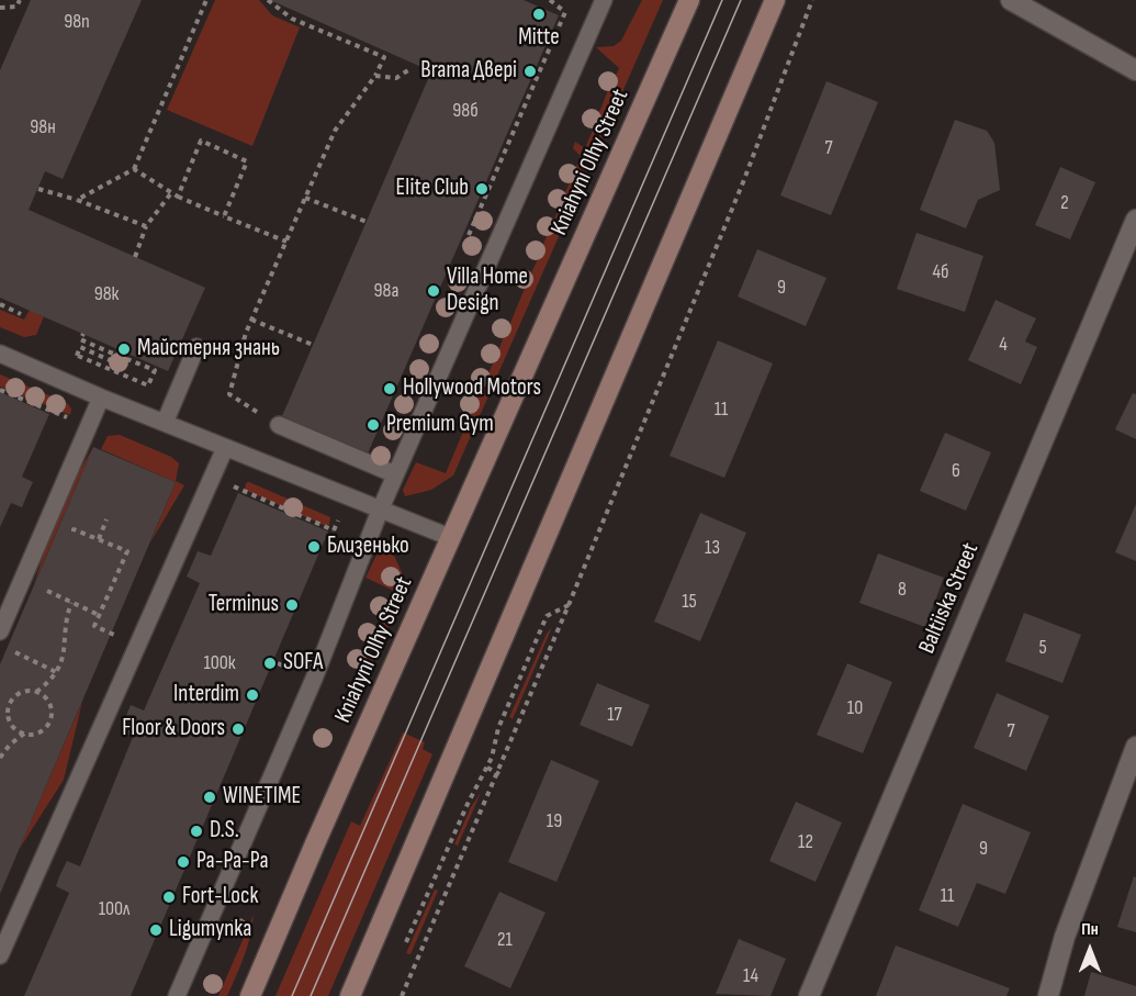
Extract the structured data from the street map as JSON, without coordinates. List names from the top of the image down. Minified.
{"streets":{"main road":["Kniahyni Olhy Street"],"street":["Baltiiska Street"]},"places":["Mitte","Brama Двері","Elite Club","Villa Home Design","Майстерня знань","Hollywood Motors","Premium Gym","Близенько","Terminus","SOFA","Interdim","Floor & Doors","WINETIME","D.S.","Pa-Pa-Pa","Fort-Lock","Ligumynka"],"house_numbers":["98п","98б","98н","7","2","4б","9","98а","98к","4","11","6","13","8","15","5","100к","10","17","7","19","12","9","11","100л","21","14"],"north":"top"}
